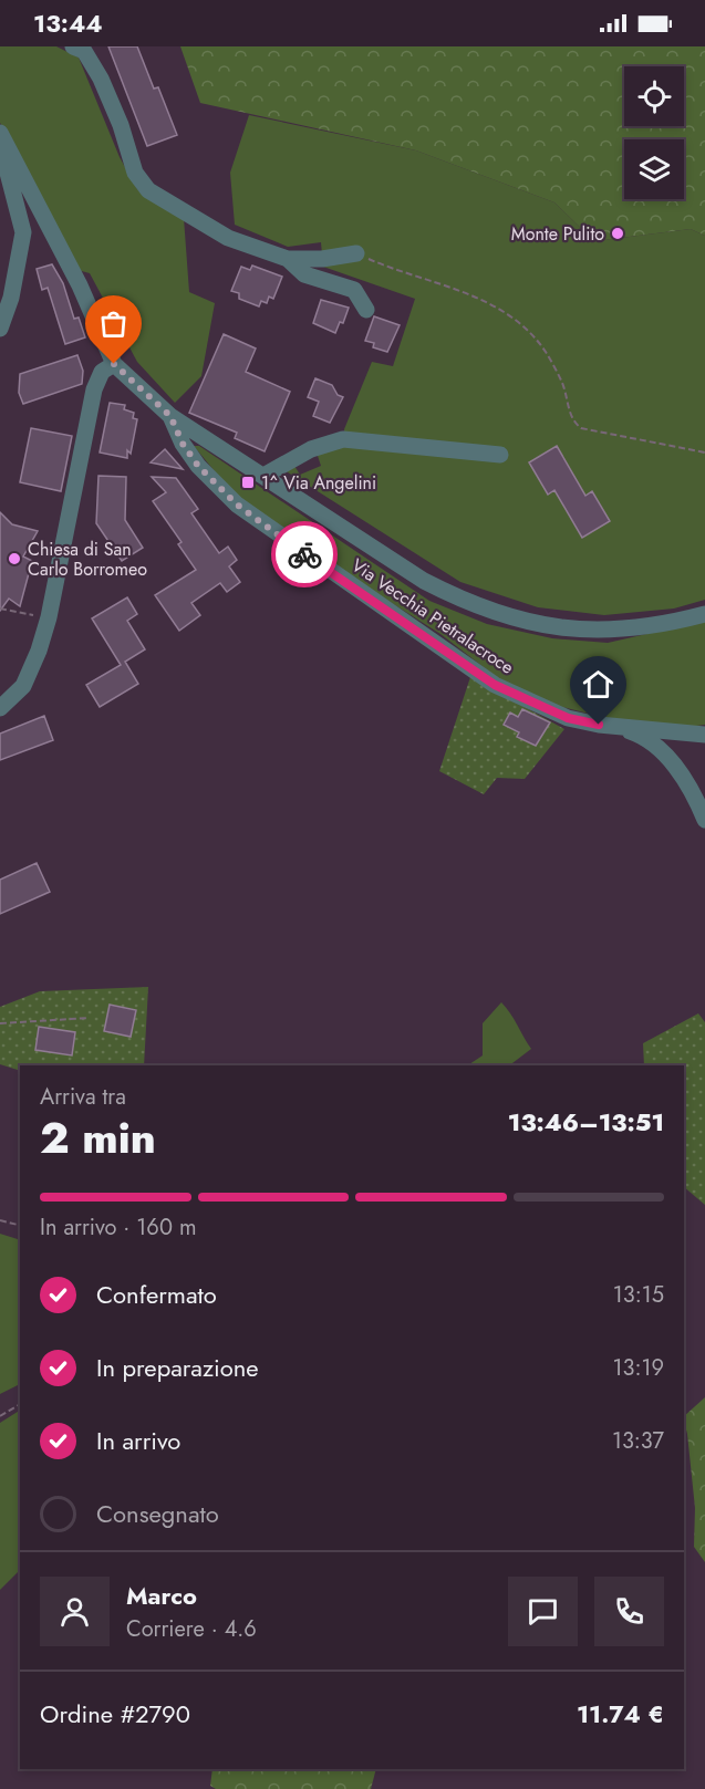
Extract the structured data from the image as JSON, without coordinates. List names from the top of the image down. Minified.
{"streets":{"street":["Via Vecchia Pietralacroce"]},"places":{"other":["Monte Pulito","Chiesa di San Carlo Borromeo"],"transit":["1^ Via Angelini"]},"page":{"status":"13:44","heading":["2 min","Arriva tra","13:46–13:51"],"panel":["Marco","Corriere · 4.6","Ordine #2790","11.74 €"],"bar":"In arrivo · 160 m","list":[["Confermato","13:15"],["In preparazione","13:19"],["In arrivo","13:37"],"Consegnato"]}}
